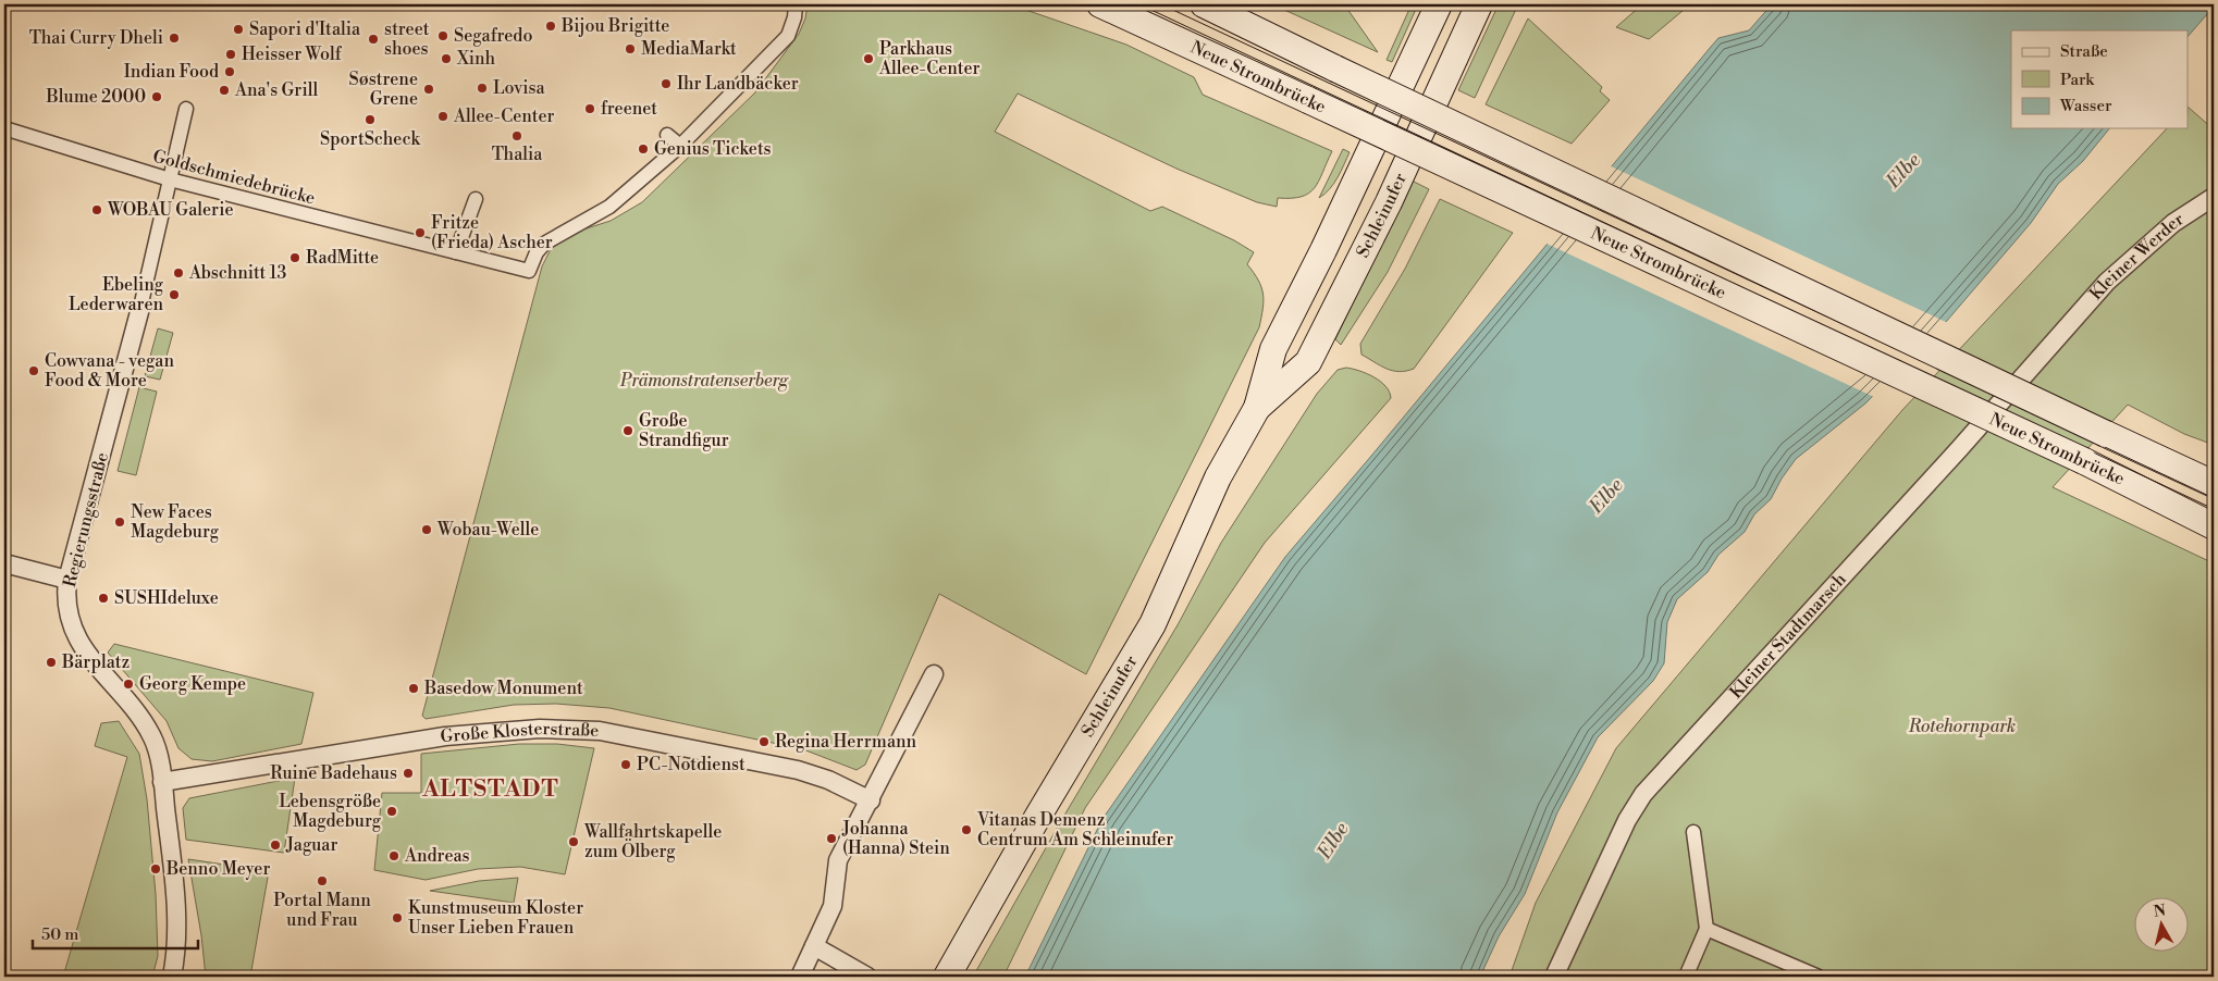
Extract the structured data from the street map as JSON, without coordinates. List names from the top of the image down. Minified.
{"streets":{"main road":["Neue Strombrücke","Schleinufer"],"street":["Goldschmiedebrücke","Kleiner Werder","Regierungsstraße","Kleiner Stadtmarsch","Große Klosterstraße"]},"crossings":[["Goldschmiedebrücke","Regierungsstraße"],["Kleiner Werder","Kleiner Stadtmarsch"],["Regierungsstraße","Große Klosterstraße"]],"districts":["ALTSTADT"],"water":["Elbe"],"parks":["Prämonstratenserberg","Rotehornpark"],"places":["Bijou Brigitte","Sapori d'Italia","Segafredo","Thai Curry Dheli","street shoes","MediaMarkt","Heisser Wolf","Xinh","Parkhaus Allee-Center","Indian Food","Ihr Landbäcker","Lovisa","Søstrene Grene","Ana's Grill","Blume 2000","freenet","Allee-Center","SportScheck","Thalia","Genius Tickets","WOBAU Galerie","Fritze (Frieda) Ascher","RadMitte","Abschnitt 13","Ebeling Lederwaren","Cowvana - vegan Food & More","Große Strandfigur","New Faces Magdeburg","Wobau-Welle","SUSHIdeluxe","Bärplatz","Georg Kempe","Basedow Monument","Regina Herrmann","PC-Notdienst","Ruine Badehaus","Lebensgröße Magdeburg","Vitanas Demenz Centrum Am Schleinufer","Johanna (Hanna) Stein","Wallfahrtskapelle zum Ölberg","Jaguar","Andreas","Benno Meyer","Portal Mann und Frau","Kunstmuseum Kloster Unser Lieben Frauen"],"legend":["Straße","Park","Wasser"],"scale_bar":"50 m","north":"top"}
